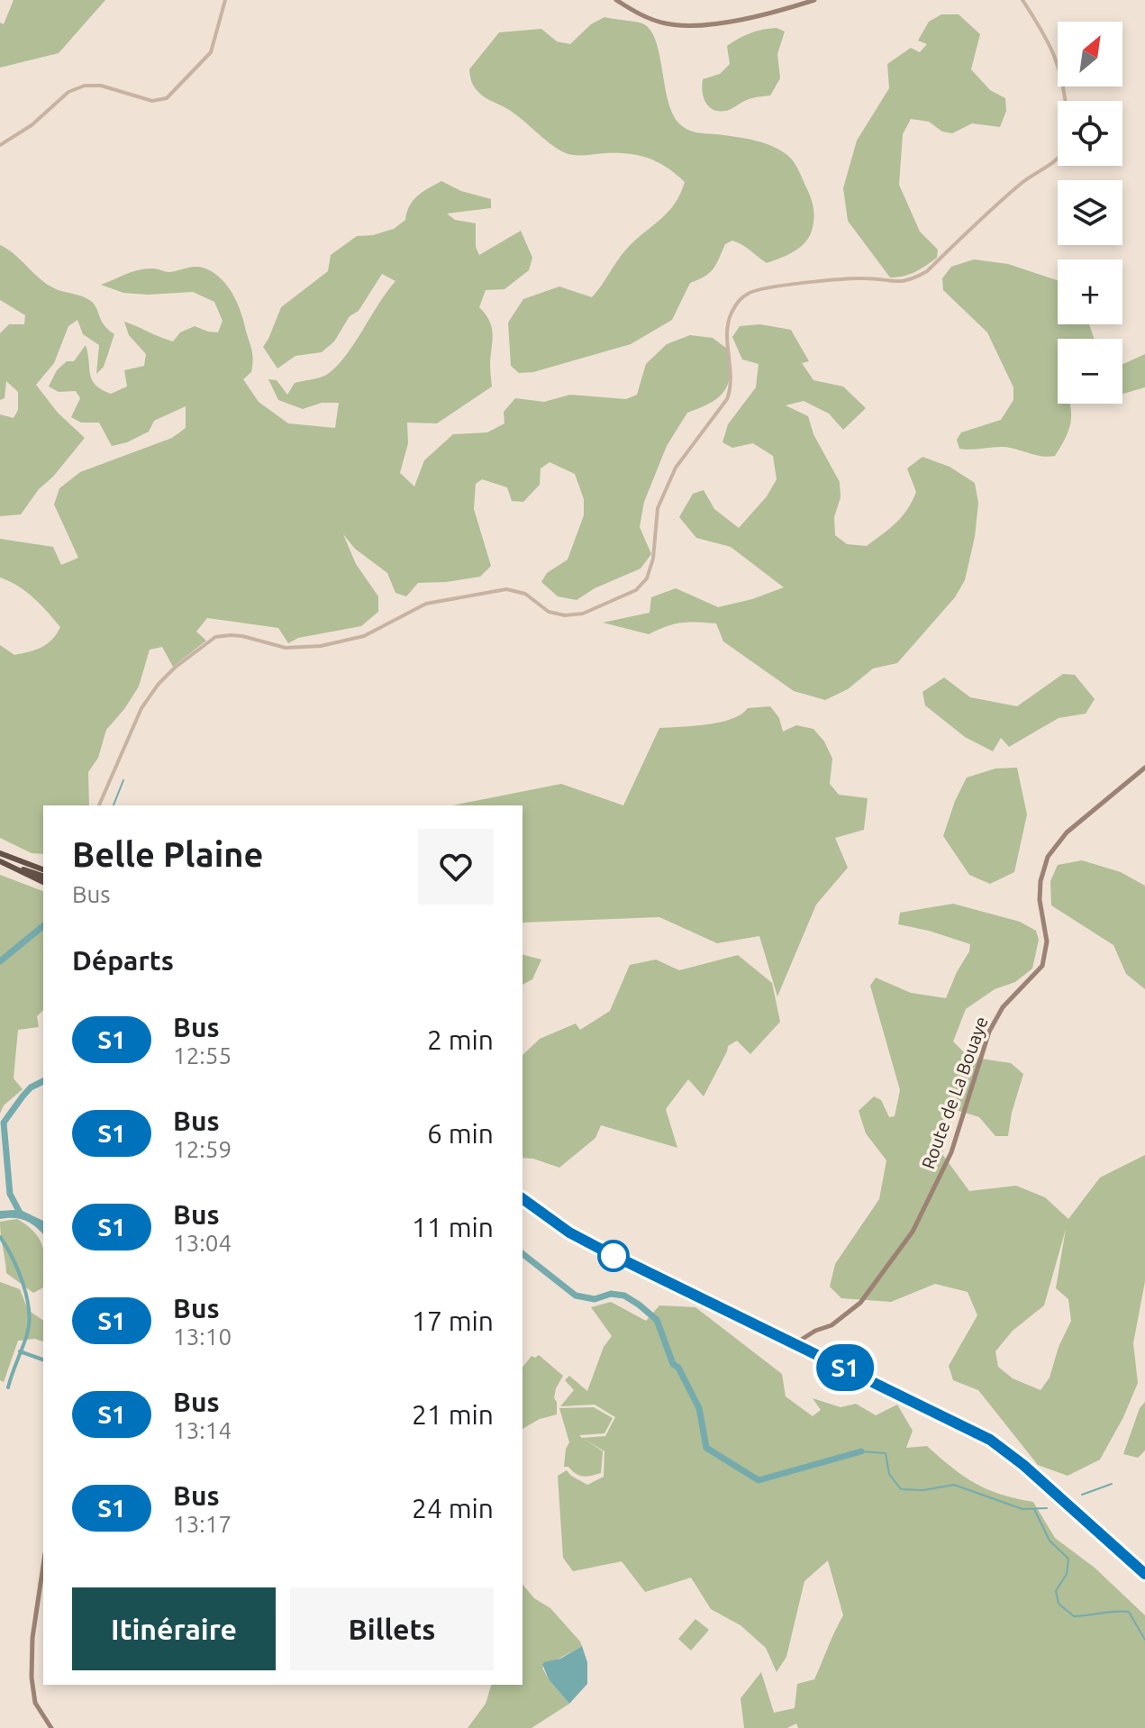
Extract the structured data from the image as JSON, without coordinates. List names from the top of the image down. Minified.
{"streets":{"main road":["Route de La Bouaye"]},"lines":["bus line S1"],"north":"top right","page":{"on_map":"S1","map_buttons":["+","−"],"heading":[["Belle Plaine","Bus"],"Départs"],"list":[{"mark":"S1","name":"Bus","note":"12:55","value":"2 min"},{"mark":"S1","name":"Bus","note":"12:59","value":"6 min"},{"mark":"S1","name":"Bus","note":"13:04","value":"11 min"},{"mark":"S1","name":"Bus","note":"13:10","value":"17 min"},{"mark":"S1","name":"Bus","note":"13:14","value":"21 min"},{"mark":"S1","name":"Bus","note":"13:17","value":"24 min"}],"buttons":["Itinéraire","Billets"]}}
